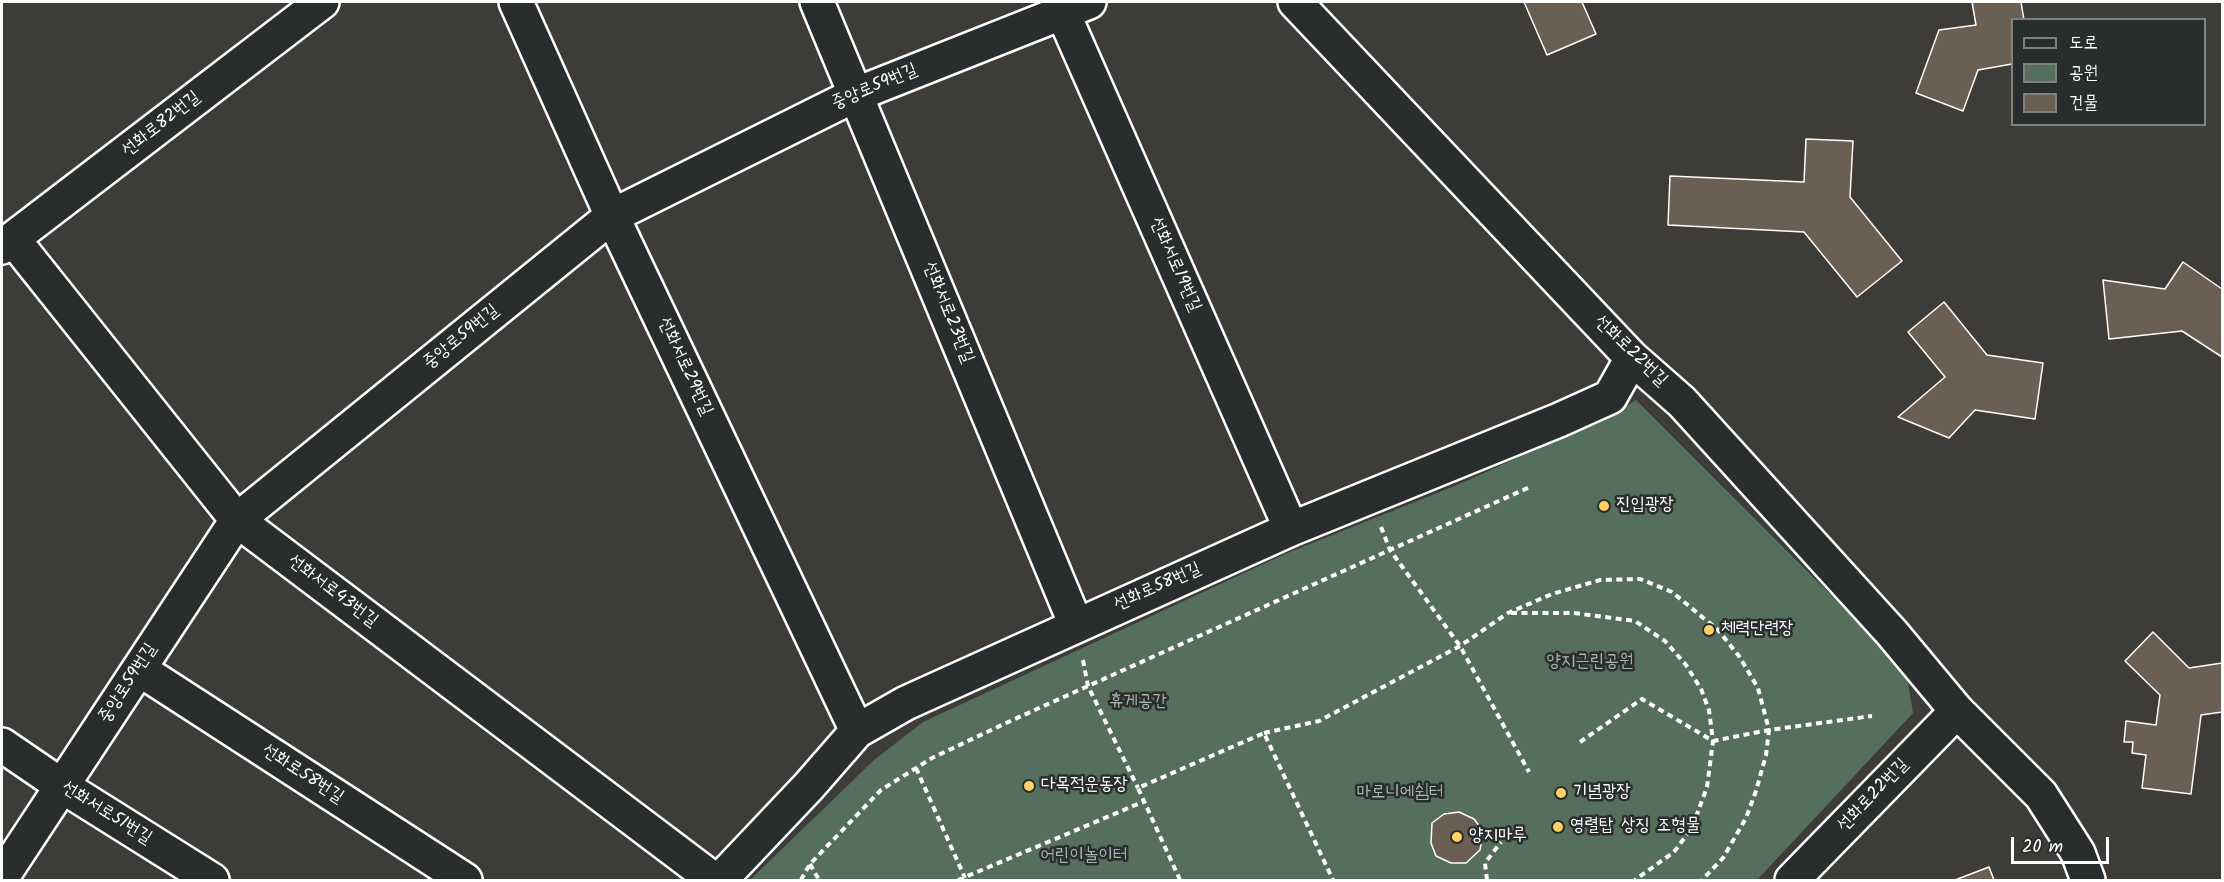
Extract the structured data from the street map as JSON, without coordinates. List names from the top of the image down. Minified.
{"streets":{"street":["중앙로59번길","선화로82번길","선화서로19번길","선화서로23번길","선화로22번길","선화서로29번길","선화로58번길","선화서로43번길","선화서로51번길"]},"crossings":[["중앙로59번길","선화서로19번길"],["중앙로59번길","선화서로23번길"],["중앙로59번길","선화서로29번길"],["중앙로59번길","선화로58번길"],["중앙로59번길","선화서로43번길"],["중앙로59번길","선화서로51번길"],["선화로82번길","선화서로43번길"],["선화서로19번길","선화로58번길"],["선화서로23번길","선화로58번길"],["선화로22번길","선화로58번길"],["선화서로29번길","선화로58번길"]],"parks":["양지근린공원","휴게공간","마로니에쉼터","어린이놀이터"],"places":["진입광장","체력단련장","다목적운동장","기념광장","영렬탑 상징 조형물","양지마루"],"legend":["도로","공원","건물"],"scale_bar":"20 m"}
